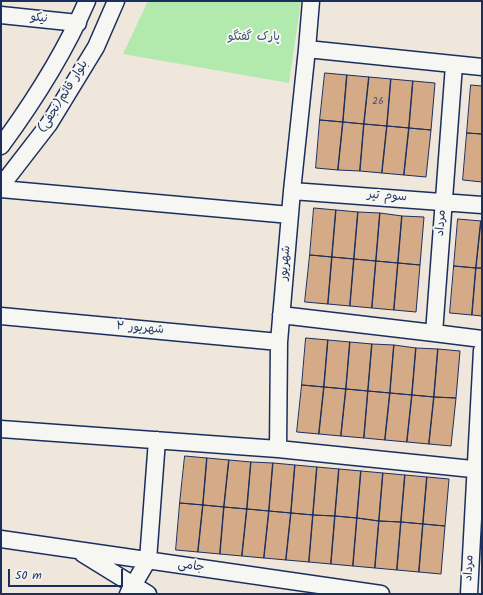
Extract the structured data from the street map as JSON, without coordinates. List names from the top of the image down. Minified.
{"streets":{"street":["نیکو","بلوار قائم(نجفی)","سوم تیر","مرداد","شهریور","شهریور ۲","جامی"]},"crossings":[["نیکو","بلوار قائم(نجفی)"],["سوم تیر","مرداد"],["سوم تیر","شهریور"],["شهریور","شهریور ۲"]],"parks":["پارک گفتگو"],"house_numbers":["26"],"scale_bar":"50 m"}
